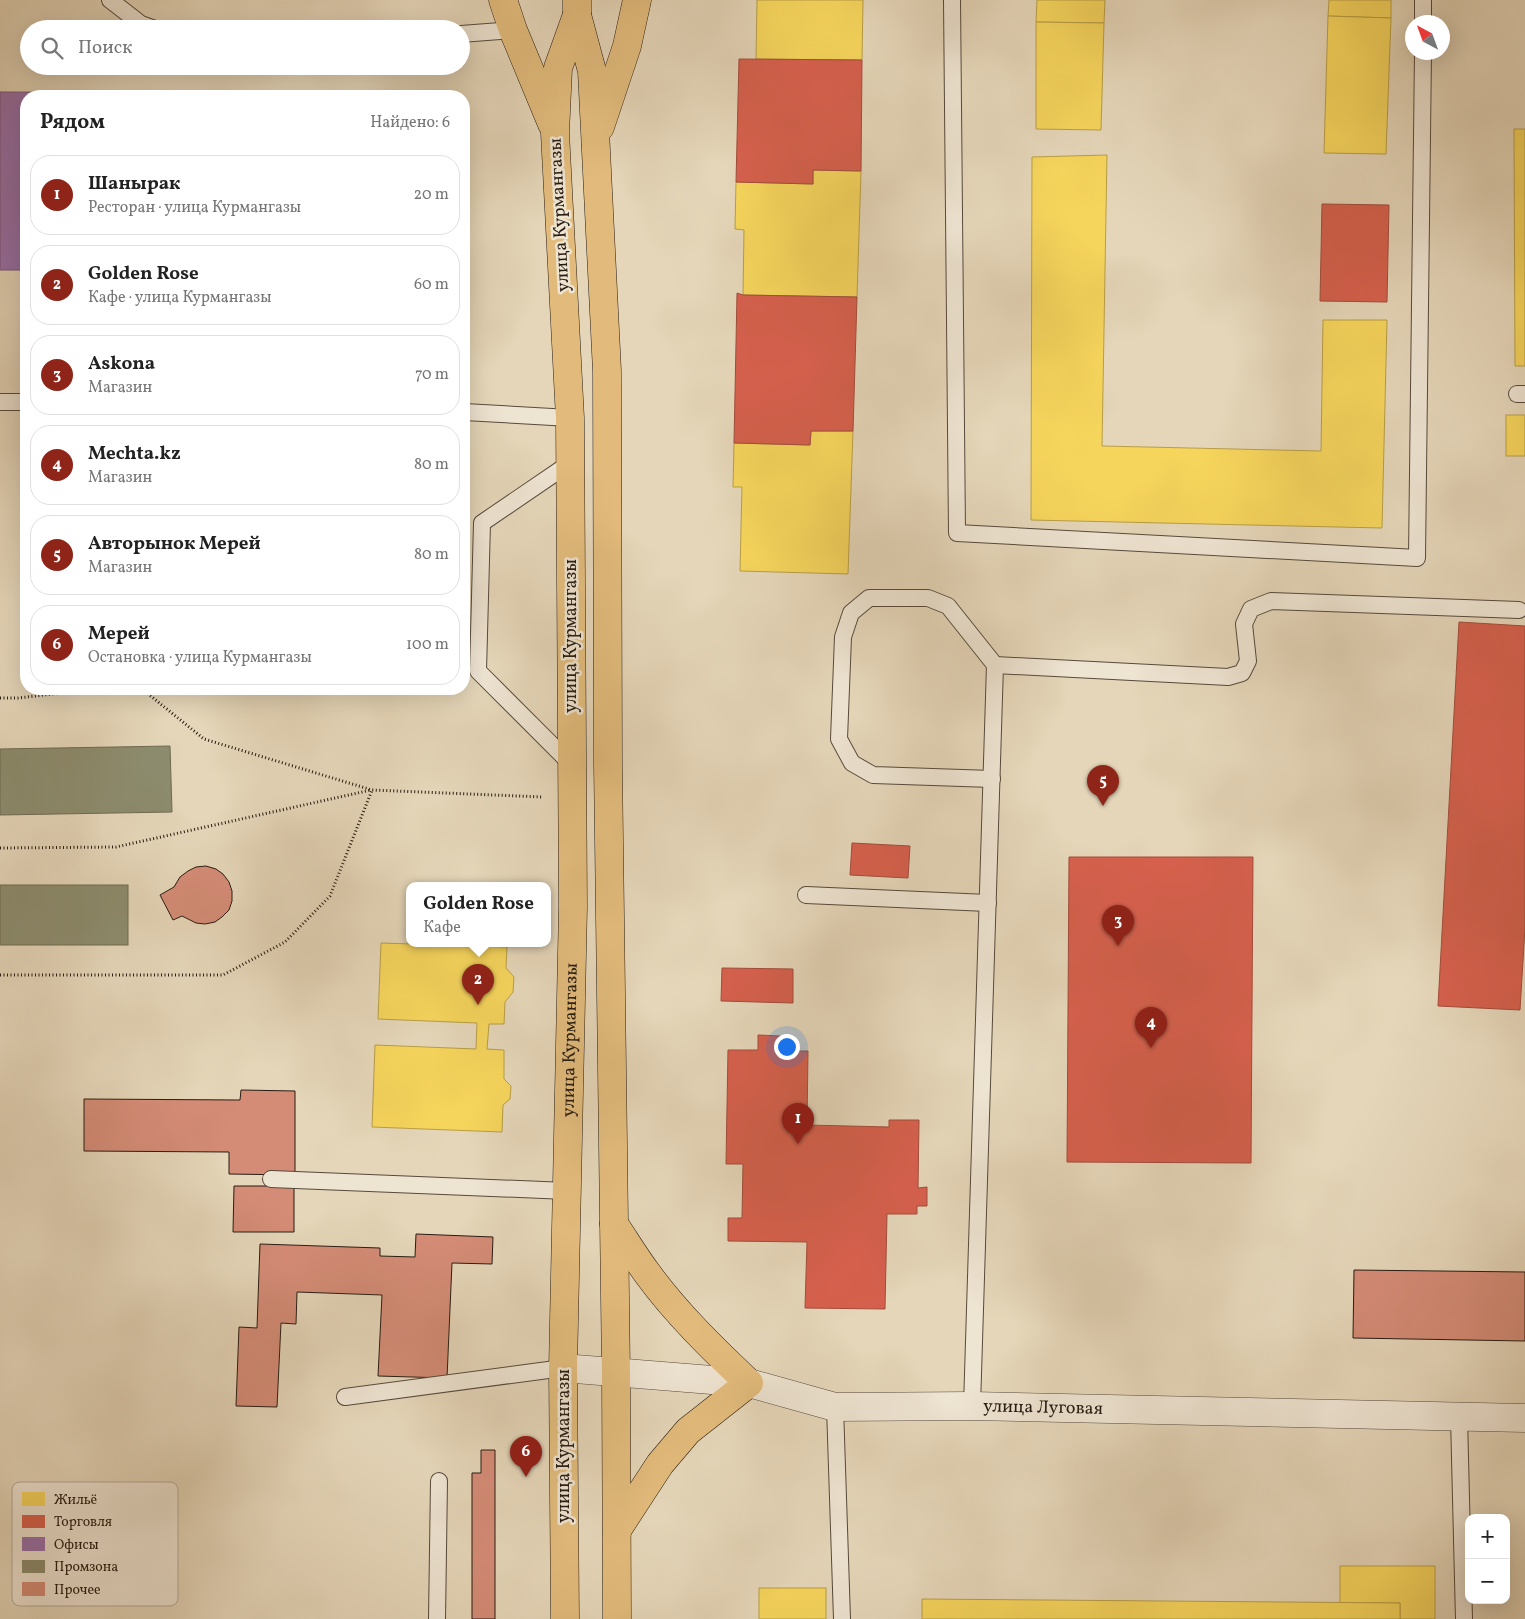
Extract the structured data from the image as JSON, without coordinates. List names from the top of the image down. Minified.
{"streets":{"main road":["улица Курмангазы"],"street":["улица Луговая"]},"crossings":[["улица Курмангазы","улица Луговая"]],"legend":["Жильё","Торговля","Офисы","Промзона","Прочее"],"north":"top left","page":{"search":"Поиск","heading":["Рядом","Найдено: 6"],"list":[{"mark":"1","name":"Шанырак","note":"Ресторан · улица Курмангазы","value":"20 m"},{"mark":"2","name":"Golden Rose","note":"Кафе · улица Курмангазы","value":"60 m"},{"mark":"3","name":"Askona","note":"Магазин","value":"70 m"},{"mark":"4","name":"Mechta.kz","note":"Магазин","value":"80 m"},{"mark":"5","name":"Авторынок Мерей","note":"Магазин","value":"80 m"},{"mark":"6","name":"Мерей","note":"Остановка · улица Курмангазы","value":"100 m"}],"pins":["5","3","2","4","1","6"],"popup":["Golden Rose","Кафе"],"map_buttons":["+","−"]}}
